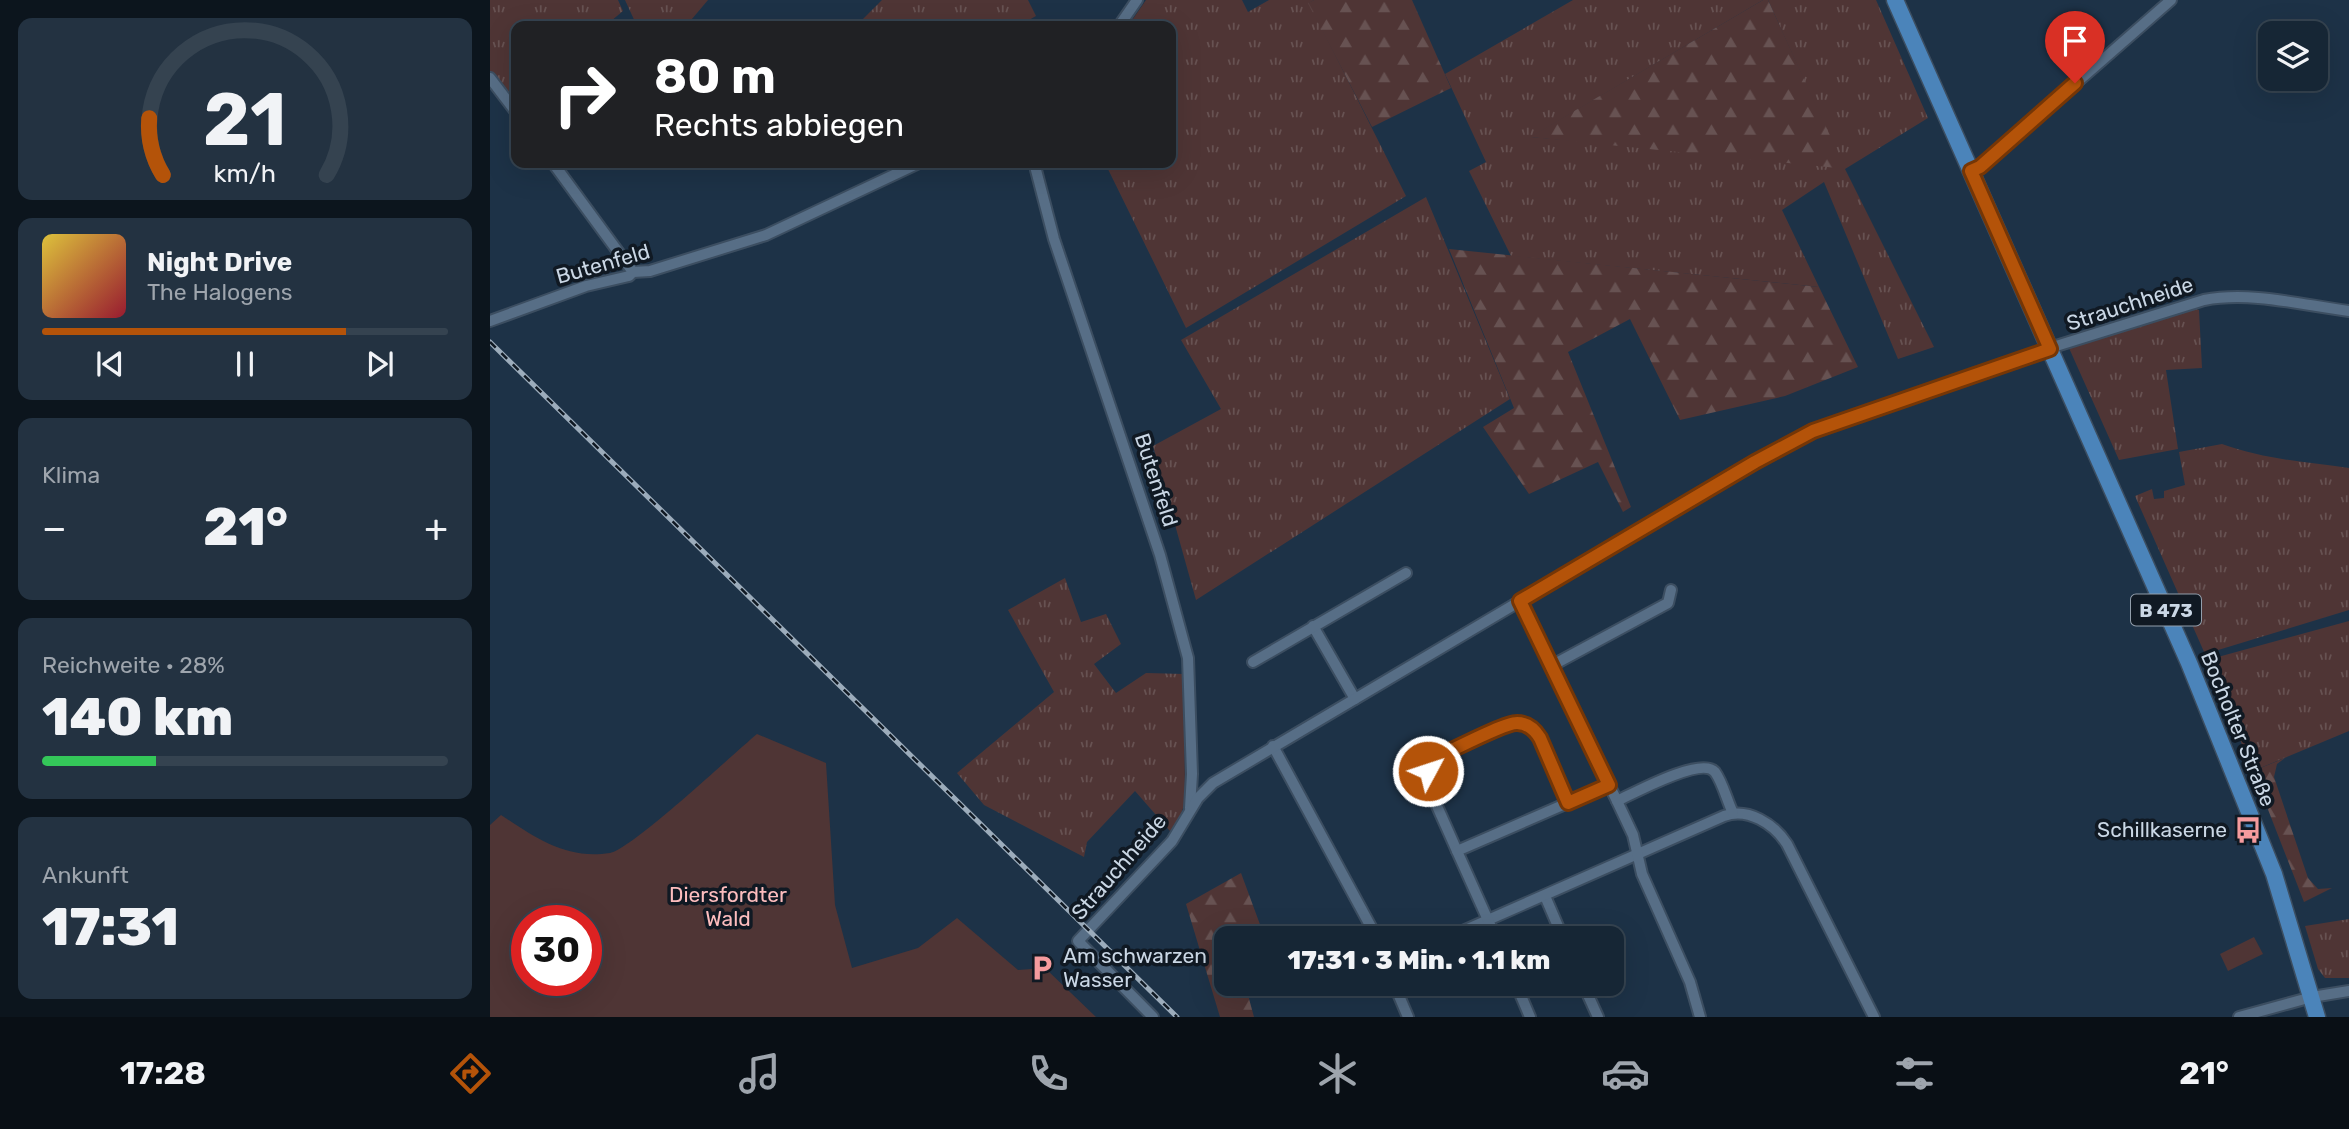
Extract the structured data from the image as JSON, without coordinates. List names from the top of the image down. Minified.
{"streets":{"main road":["B 473","Bocholter Straße"],"street":["Butenfeld","Strauchheide"]},"crossings":[["Butenfeld","Strauchheide"],["Strauchheide","B 473"],["Strauchheide","Bocholter Straße"],["B 473","Bocholter Straße"]],"parks":["Diersfordter Wald"],"places":{"bus stop":["Schillkaserne"],"parking":["Am schwarzen Wasser"]},"page":{"turn":["80 m","Rechts abbiegen"],"song":["Night Drive","The Halogens"],"tile":["Klima",["Reichweite · 28%","140 km"],["Ankunft","17:31"]],"heat":["−","21°","+"],"limit":"30","trip":"17:31 · 3 Min. · 1.1 km","tabs":["17:28","21°"],"gauge":["21","km/h"]}}
